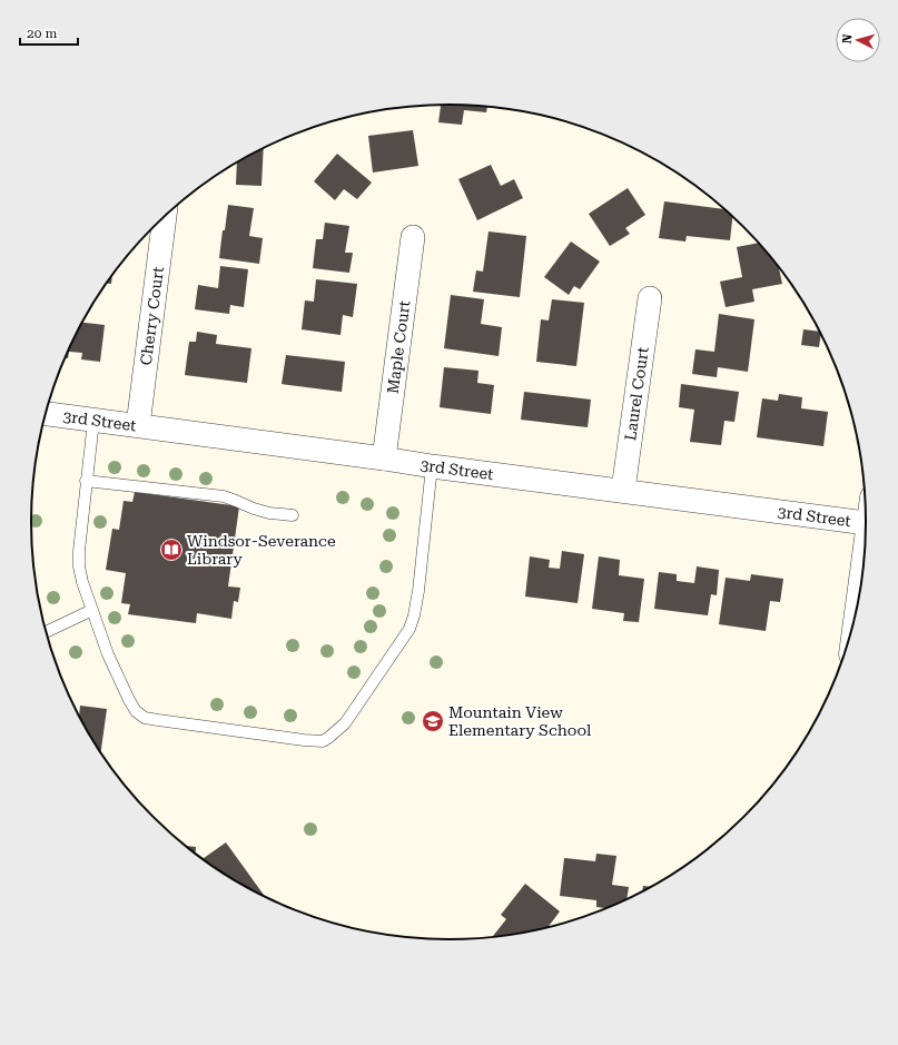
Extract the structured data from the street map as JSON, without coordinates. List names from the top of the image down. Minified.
{"streets":{"street":["Cherry Court","Maple Court","Laurel Court","3rd Street"]},"crossings":[["Cherry Court","3rd Street"],["Maple Court","3rd Street"],["Laurel Court","3rd Street"]],"places":{"library":["Windsor-Severance Library"],"school or university":["Mountain View Elementary School"]},"scale_bar":"20 m","north":"left"}
